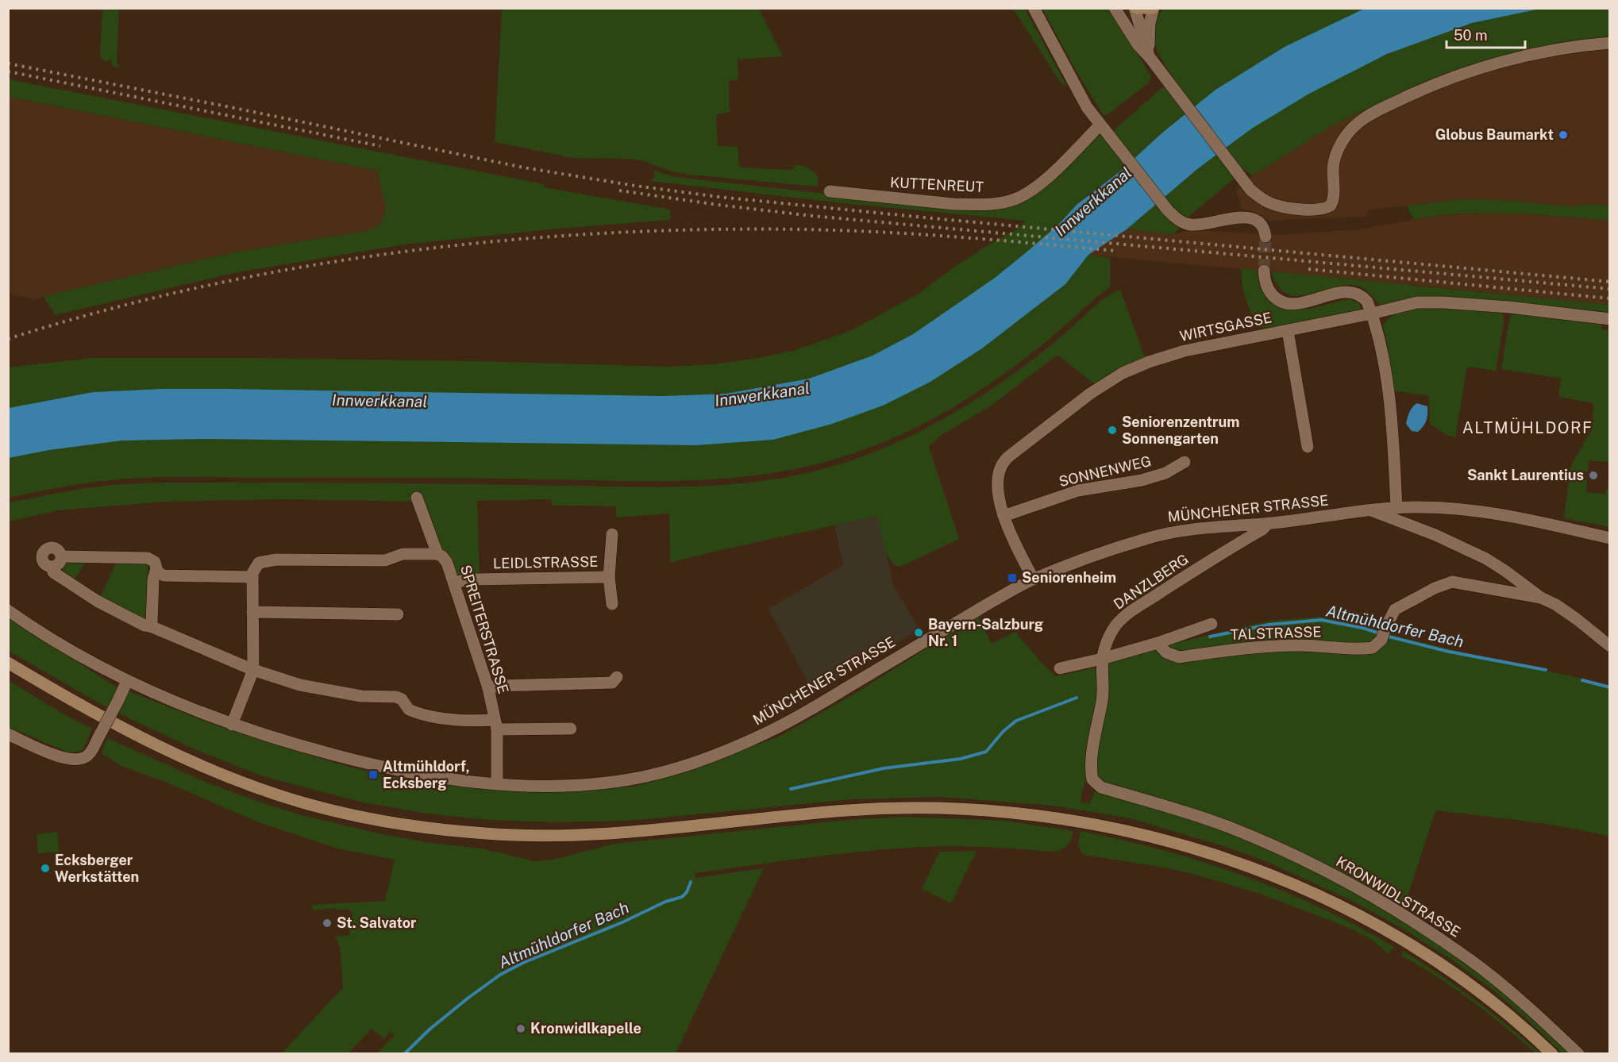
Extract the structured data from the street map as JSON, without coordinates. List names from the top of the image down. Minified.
{"streets":{"street":["KUTTENREUT","WIRTSGASSE","SONNENWEG","MÜNCHENER STRASSE","LEIDLSTRASSE","DANZLBERG","SPREITERSTRASSE","TALSTRASSE","KRONWIDLSTRASSE"]},"crossings":[["WIRTSGASSE","SONNENWEG"],["WIRTSGASSE","MÜNCHENER STRASSE"],["MÜNCHENER STRASSE","DANZLBERG"],["MÜNCHENER STRASSE","SPREITERSTRASSE"],["MÜNCHENER STRASSE","TALSTRASSE"],["LEIDLSTRASSE","SPREITERSTRASSE"],["DANZLBERG","TALSTRASSE"],["DANZLBERG","KRONWIDLSTRASSE"]],"districts":["ALTMÜHLDORF"],"water":["Innwerkkanal","Altmühldorfer Bach"],"places":{"other":["Globus Baumarkt","Seniorenzentrum Sonnengarten","Sankt Laurentius","Bayern-Salzburg Nr. 1","Ecksberger Werkstätten","St. Salvator","Kronwidlkapelle"],"transit":["Seniorenheim","Altmühldorf, Ecksberg"]},"scale_bar":"50 m"}
